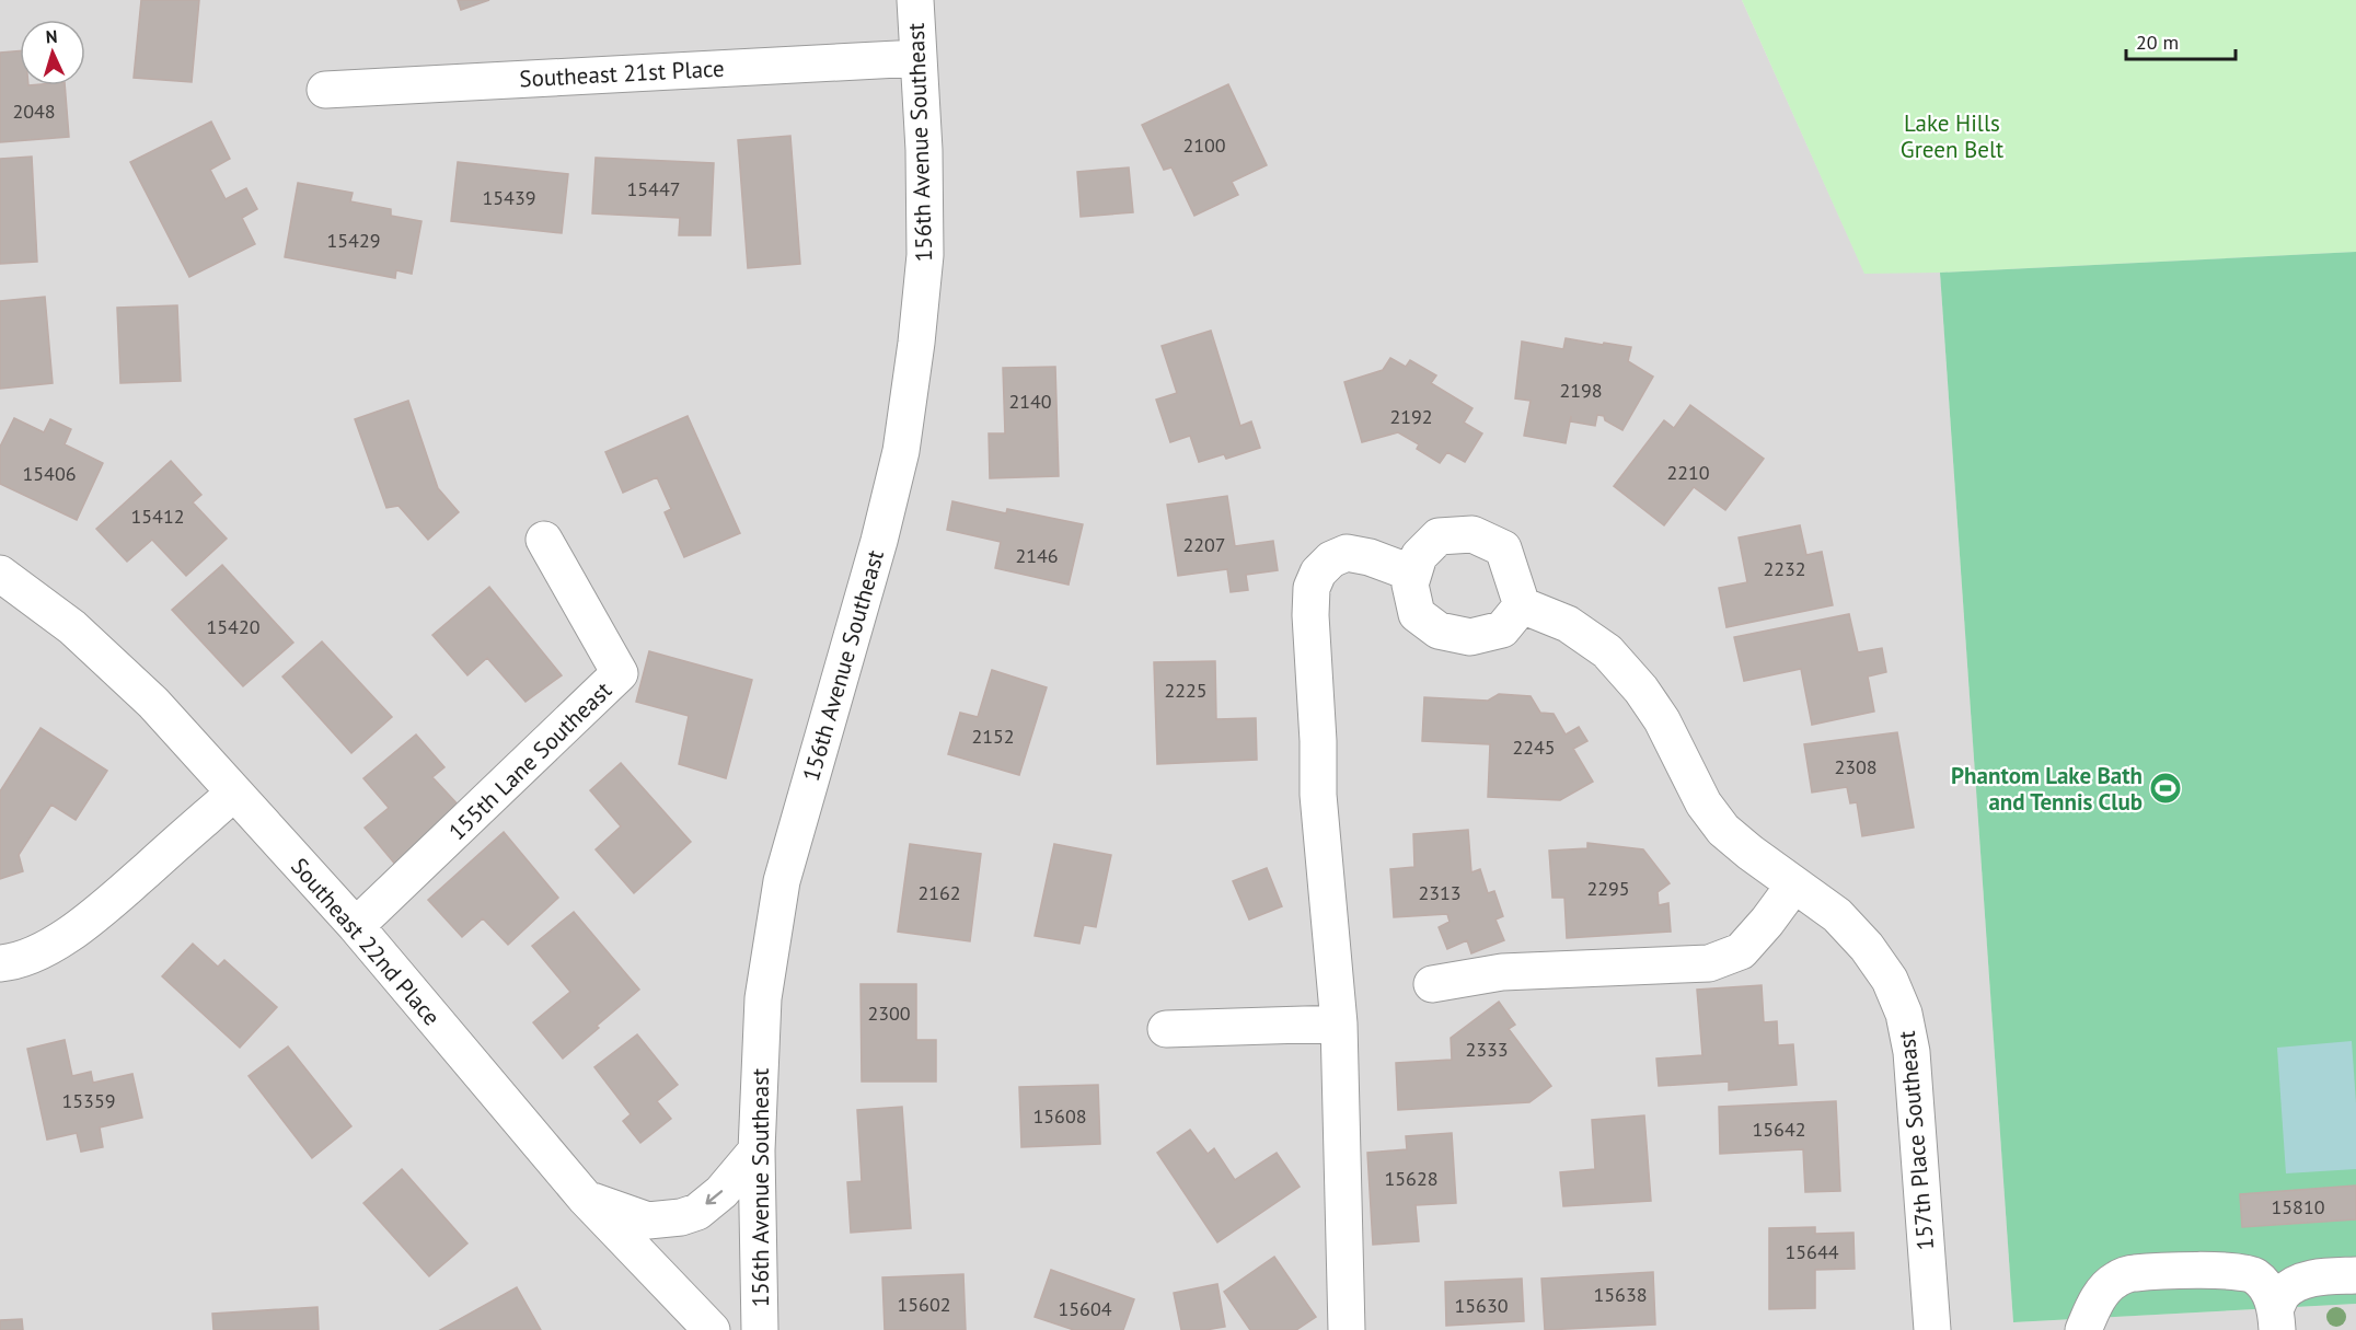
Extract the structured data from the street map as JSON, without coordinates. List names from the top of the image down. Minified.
{"streets":{"street":["Southeast 21st Place","156th Avenue Southeast","155th Lane Southeast","Southeast 22nd Place","157th Place Southeast"]},"crossings":[["Southeast 21st Place","156th Avenue Southeast"],["155th Lane Southeast","Southeast 22nd Place"]],"parks":["Lake Hills Green Belt"],"places":{"sports":["Phantom Lake Bath and Tennis Club"]},"house_numbers":["2048","2100","15447","15439","15429","2198","2140","2192","2210","15406","15412","2207","2146","2232","15420","2225","2152","2245","2308","2295","2162","2313","2300","2333","15359","15608","15642","15628","15810","15644","15638","15602","15630","15604"],"scale_bar":"20 m","north":"top"}
